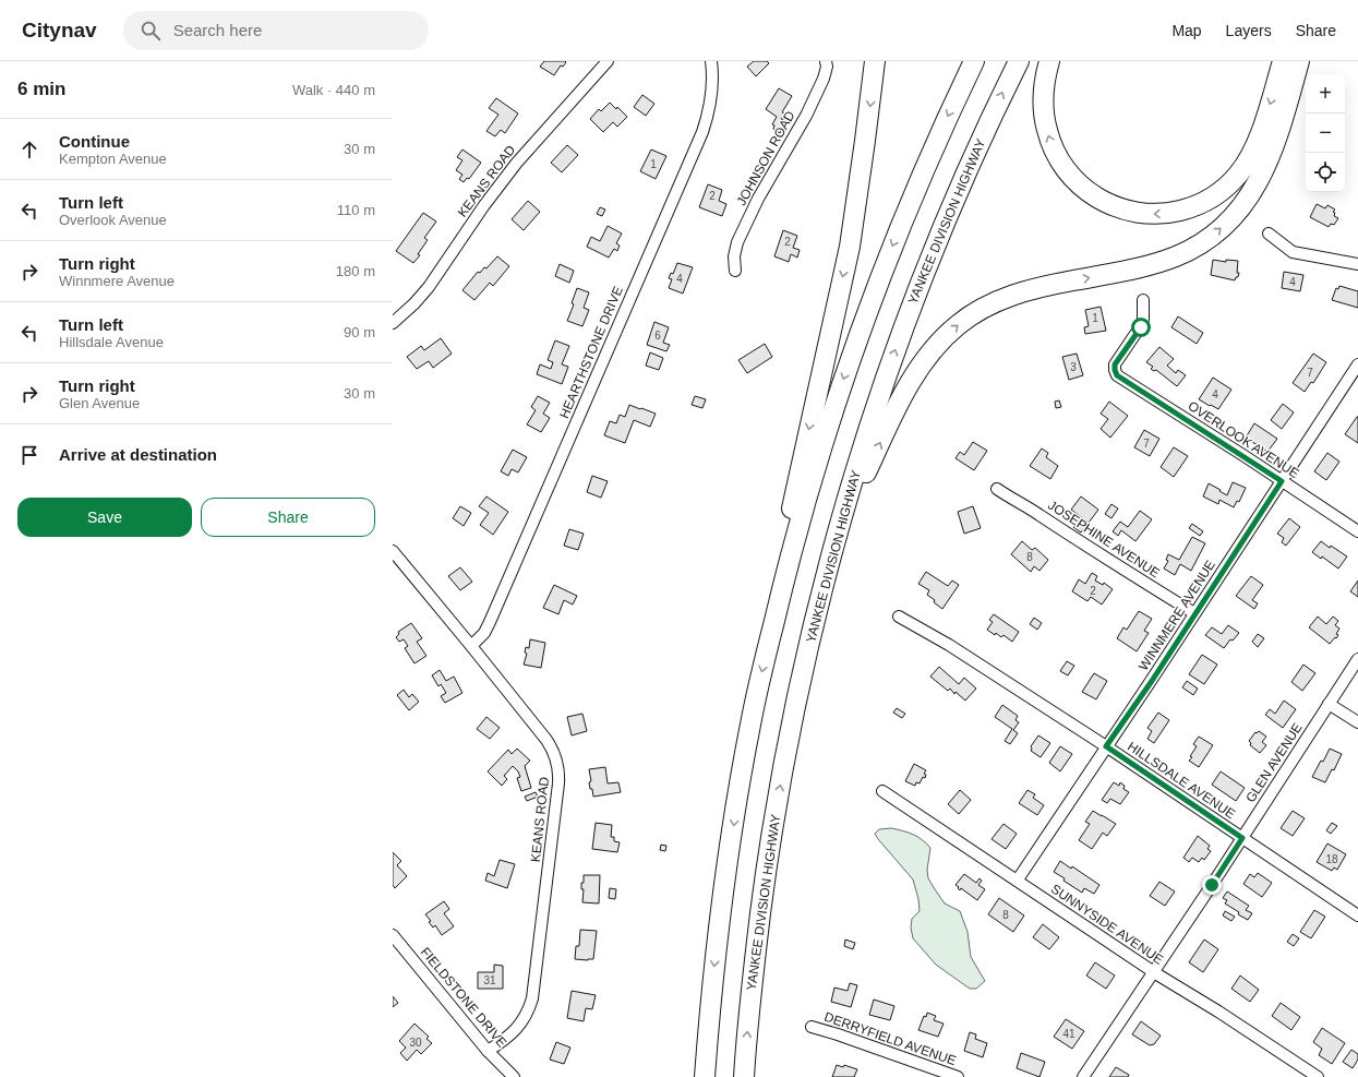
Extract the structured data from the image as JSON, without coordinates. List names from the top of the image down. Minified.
{"streets":{"highway":["YANKEE DIVISION HIGHWAY"],"street":["JOHNSON ROAD","KEANS ROAD","HEARTHSTONE DRIVE","OVERLOOK AVENUE","JOSEPHINE AVENUE","WINNMERE AVENUE","GLEN AVENUE","HILLSDALE AVENUE","SUNNYSIDE AVENUE","FIELDSTONE DRIVE","DERRYFIELD AVENUE"]},"crossings":[["KEANS ROAD","HEARTHSTONE DRIVE"],["KEANS ROAD","FIELDSTONE DRIVE"],["OVERLOOK AVENUE","WINNMERE AVENUE"],["JOSEPHINE AVENUE","WINNMERE AVENUE"],["WINNMERE AVENUE","HILLSDALE AVENUE"],["WINNMERE AVENUE","SUNNYSIDE AVENUE"],["GLEN AVENUE","HILLSDALE AVENUE"],["GLEN AVENUE","SUNNYSIDE AVENUE"]],"house_numbers":["1","2","2","4","4","1","6","3","7","4","7","8","2","18","8","31","41","30"],"page":{"header":"Citynav","search":"Search here","nav":["Map","Layers","Share"],"heading":["6 min","Walk · 440 m"],"map_buttons":["+","−"],"list":[["Continue","Kempton Avenue","30 m"],["Turn left","Overlook Avenue","110 m"],["Turn right","Winnmere Avenue","180 m"],["Turn left","Hillsdale Avenue","90 m"],["Turn right","Glen Avenue","30 m"],"Arrive at destination"],"buttons":["Save","Share"]}}
